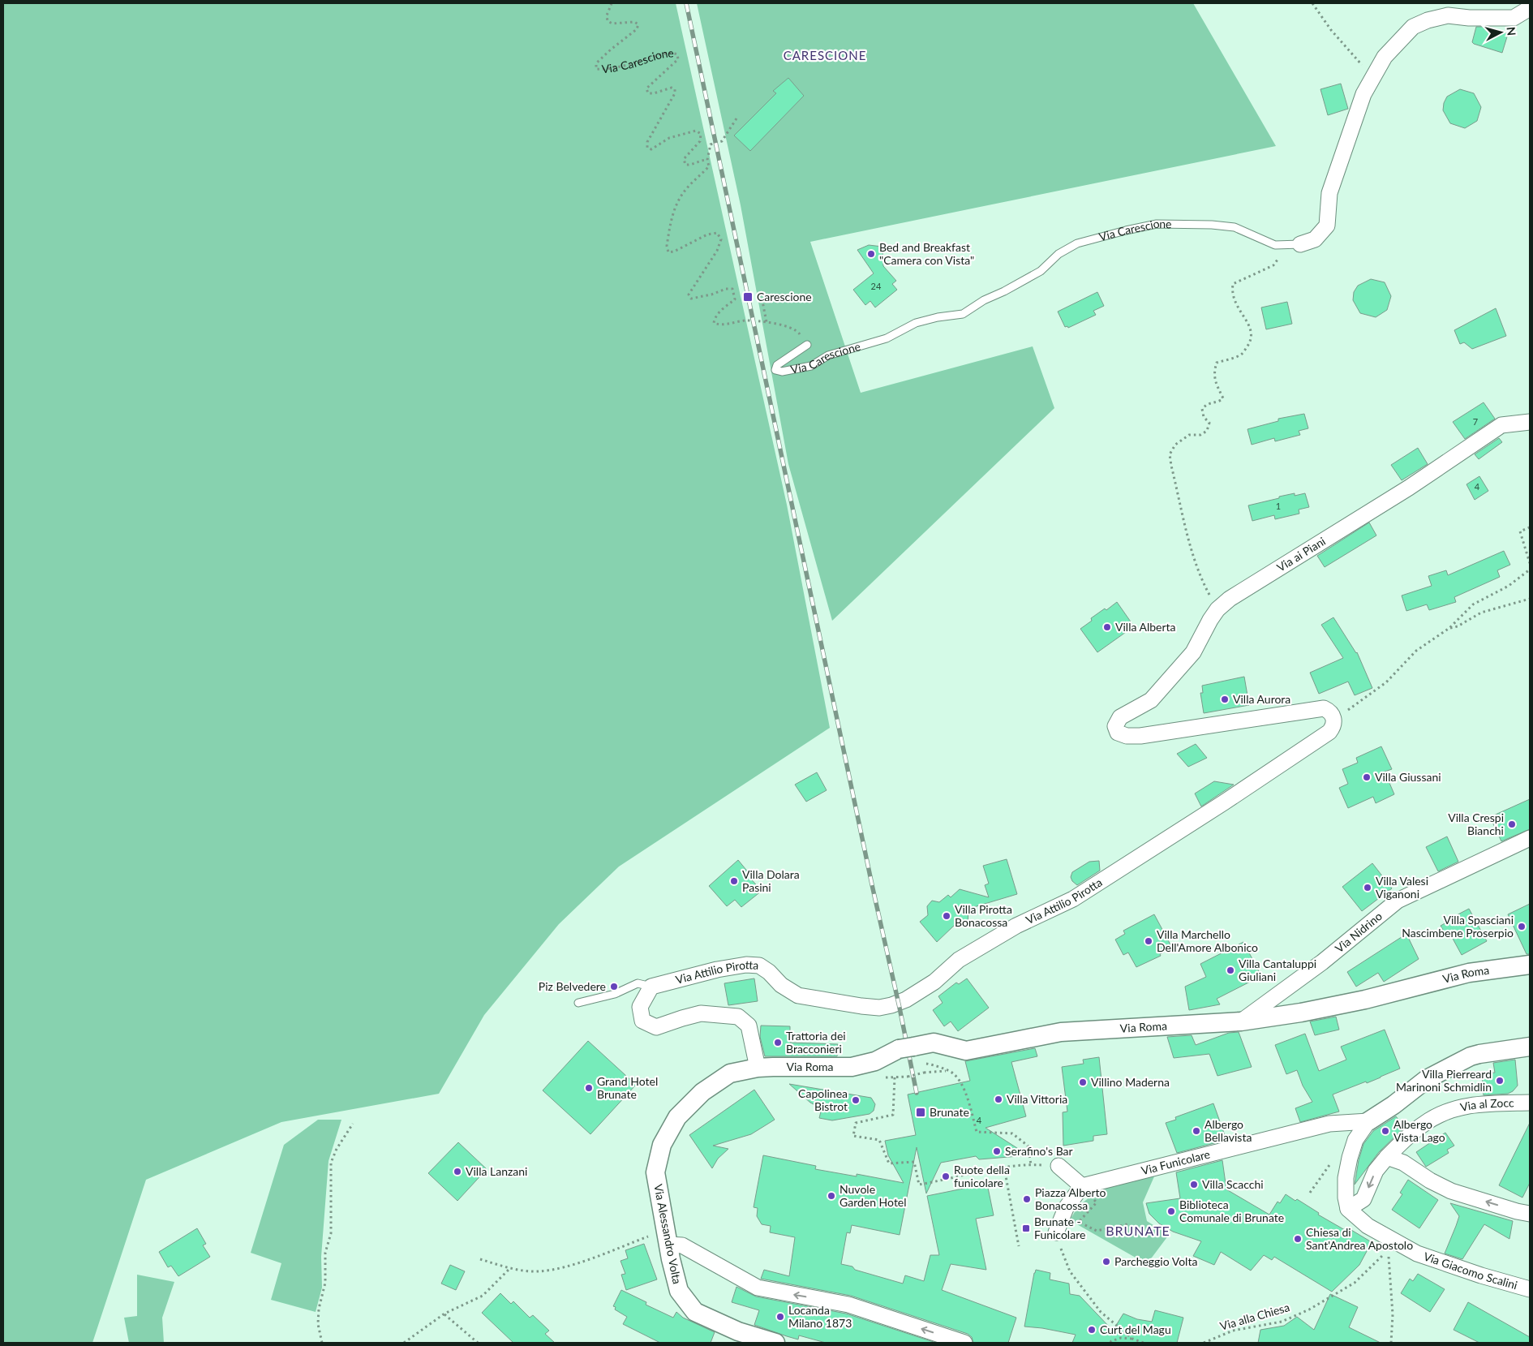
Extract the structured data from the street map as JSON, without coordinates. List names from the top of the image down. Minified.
{"streets":{"street":["Via Carescione","Via ai Piani","Via Attilio Pirotta","Via Nidrino","Via Roma","Via al Zocc","Via Funicolare","Via Alessandro Volta","Via Giacomo Scalini"],"path":["Via alla Chiesa"]},"crossings":[["Via ai Piani","Via Attilio Pirotta"],["Via Nidrino","Via Roma"],["Via Roma","Via Alessandro Volta"],["Via al Zocc","Via Giacomo Scalini"]],"districts":["CARESCIONE","BRUNATE"],"places":{"other":["Bed and Breakfast \"Camera con Vista\"","Villa Alberta","Villa Aurora","Villa Giussani","Villa Crespi Bianchi","Villa Dolara Pasini","Villa Valesi Viganoni","Villa Pirotta Bonacossa","Villa Spasciani Nascimbene Proserpio","Villa Marchello Dell'Amore Albonico","Villa Cantaluppi Giuliani","Piz Belvedere","Trattoria dei Bracconieri","Villa Pierreard Marinoni Schmidlin","Villino Maderna","Grand Hotel Brunate","Villa Vittoria","Capolinea Bistrot","Albergo Bellavista","Albergo Vista Lago","Serafino's Bar","Villa Lanzani","Ruote della funicolare","Villa Scacchi","Nuvole Garden Hotel","Piazza Alberto Bonacossa","Biblioteca Comunale di Brunate","Chiesa di Sant'Andrea Apostolo","Parcheggio Volta","Locanda Milano 1873","Curt del Magu"],"transit":["Carescione","Brunate","Brunate - Funicolare"]},"house_numbers":["24","7","4","1","4"],"north":"right"}
